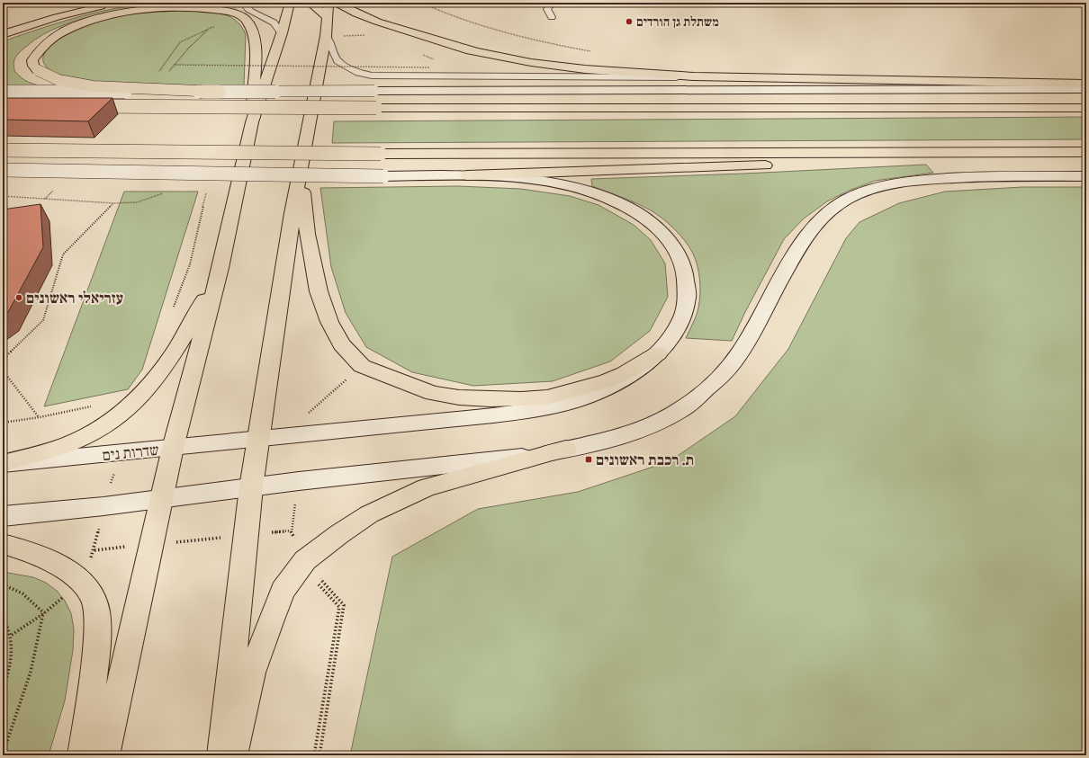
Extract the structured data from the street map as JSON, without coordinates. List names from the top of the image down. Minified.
{"streets":{"main road":["שדרות נים"]},"places":{"other":["משתלת גן הורדים","עזריאלי ראשונים"],"transit":["ת. רכבת ראשונים"]}}
